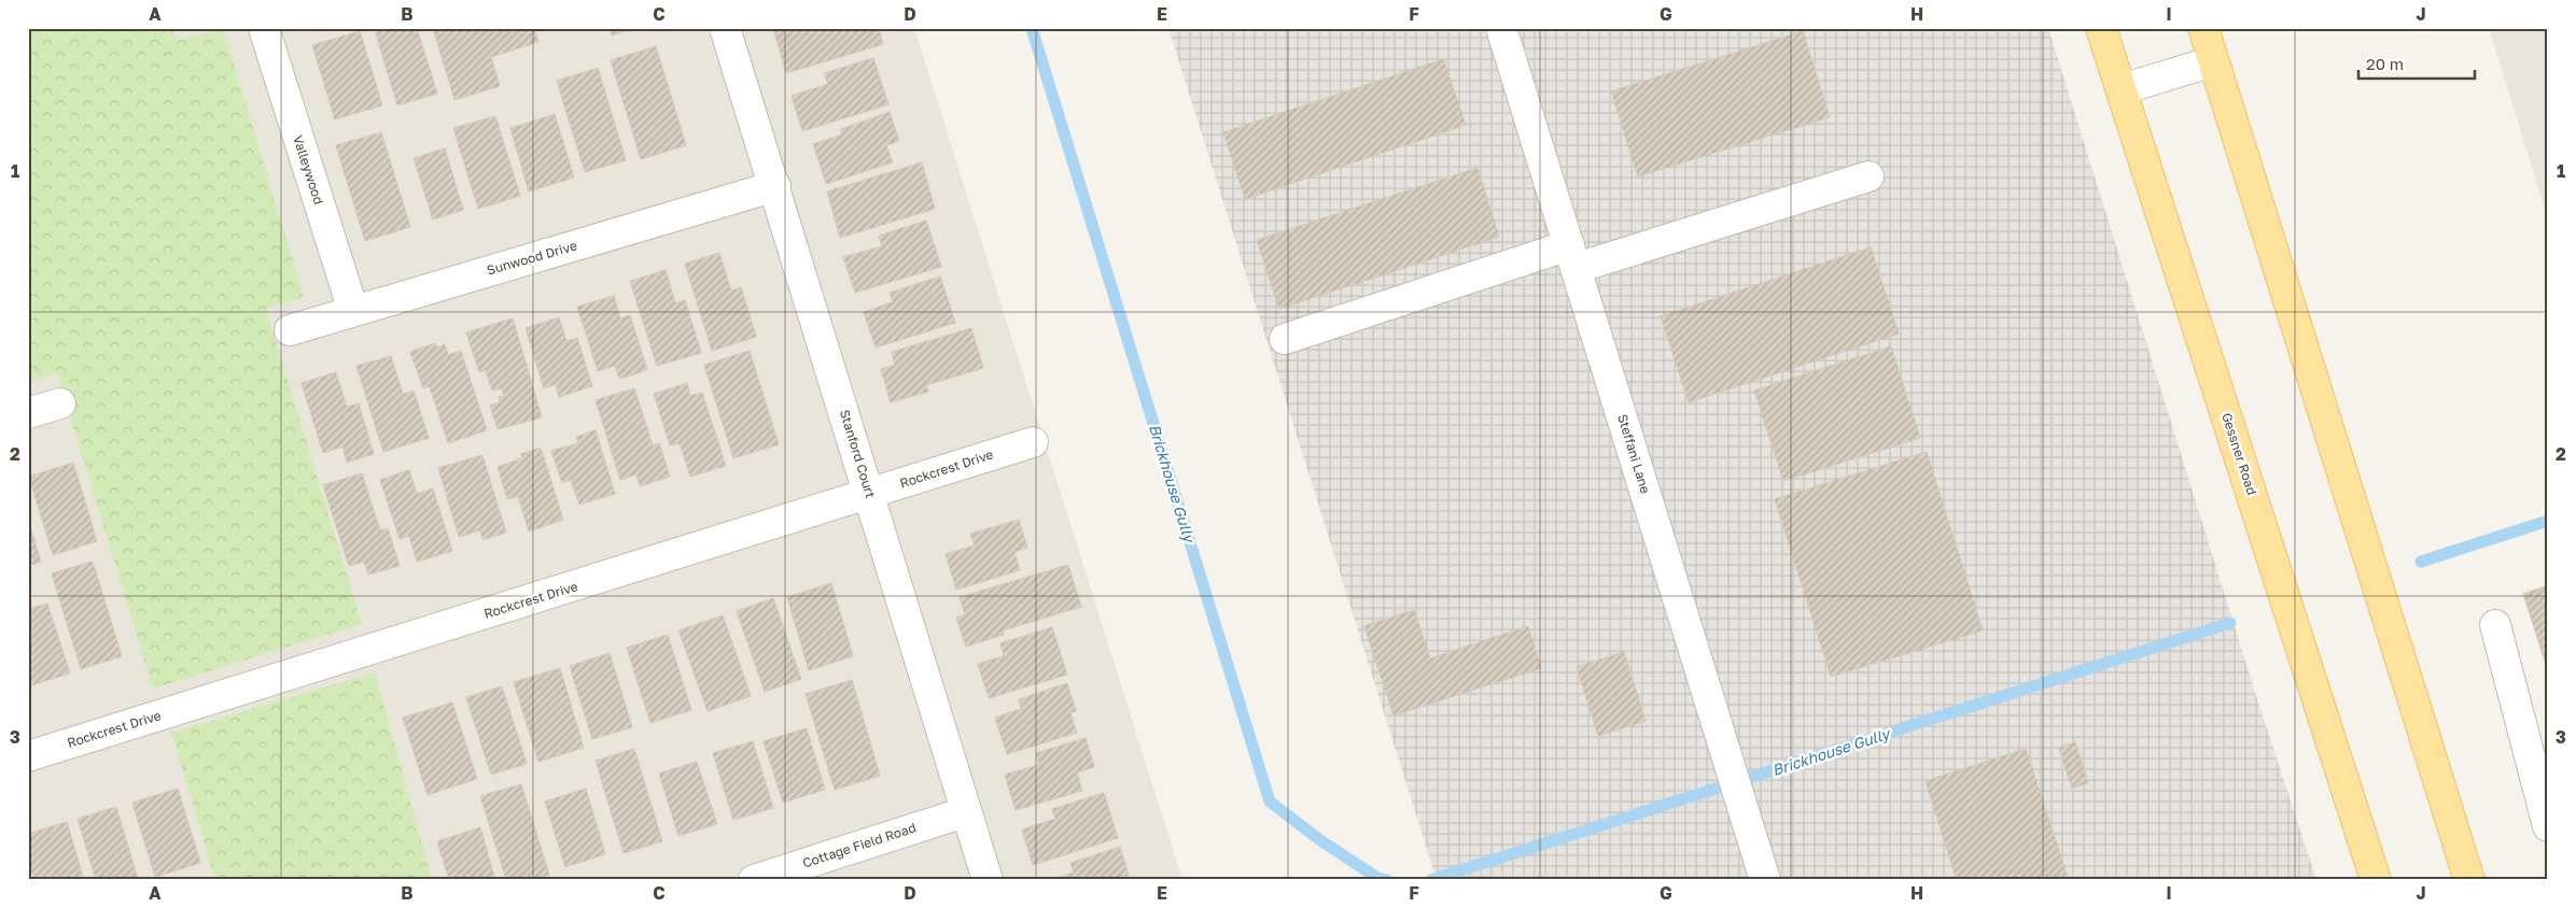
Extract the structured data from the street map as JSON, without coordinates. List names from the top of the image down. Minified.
{"streets":{"main road":["Gessner Road"],"street":["Valleywood","Sunwood Drive","Stanford Court","Steffani Lane","Rockcrest Drive","Cottage Field Road"]},"crossings":[["Valleywood","Sunwood Drive"],["Sunwood Drive","Stanford Court"],["Stanford Court","Rockcrest Drive"],["Stanford Court","Cottage Field Road"]],"water":["Brickhouse Gully"],"scale_bar":"20 m","grid":{"columns":["A","B","C","D","E","F","G","H","I","J"],"rows":["1","2","3"]}}
